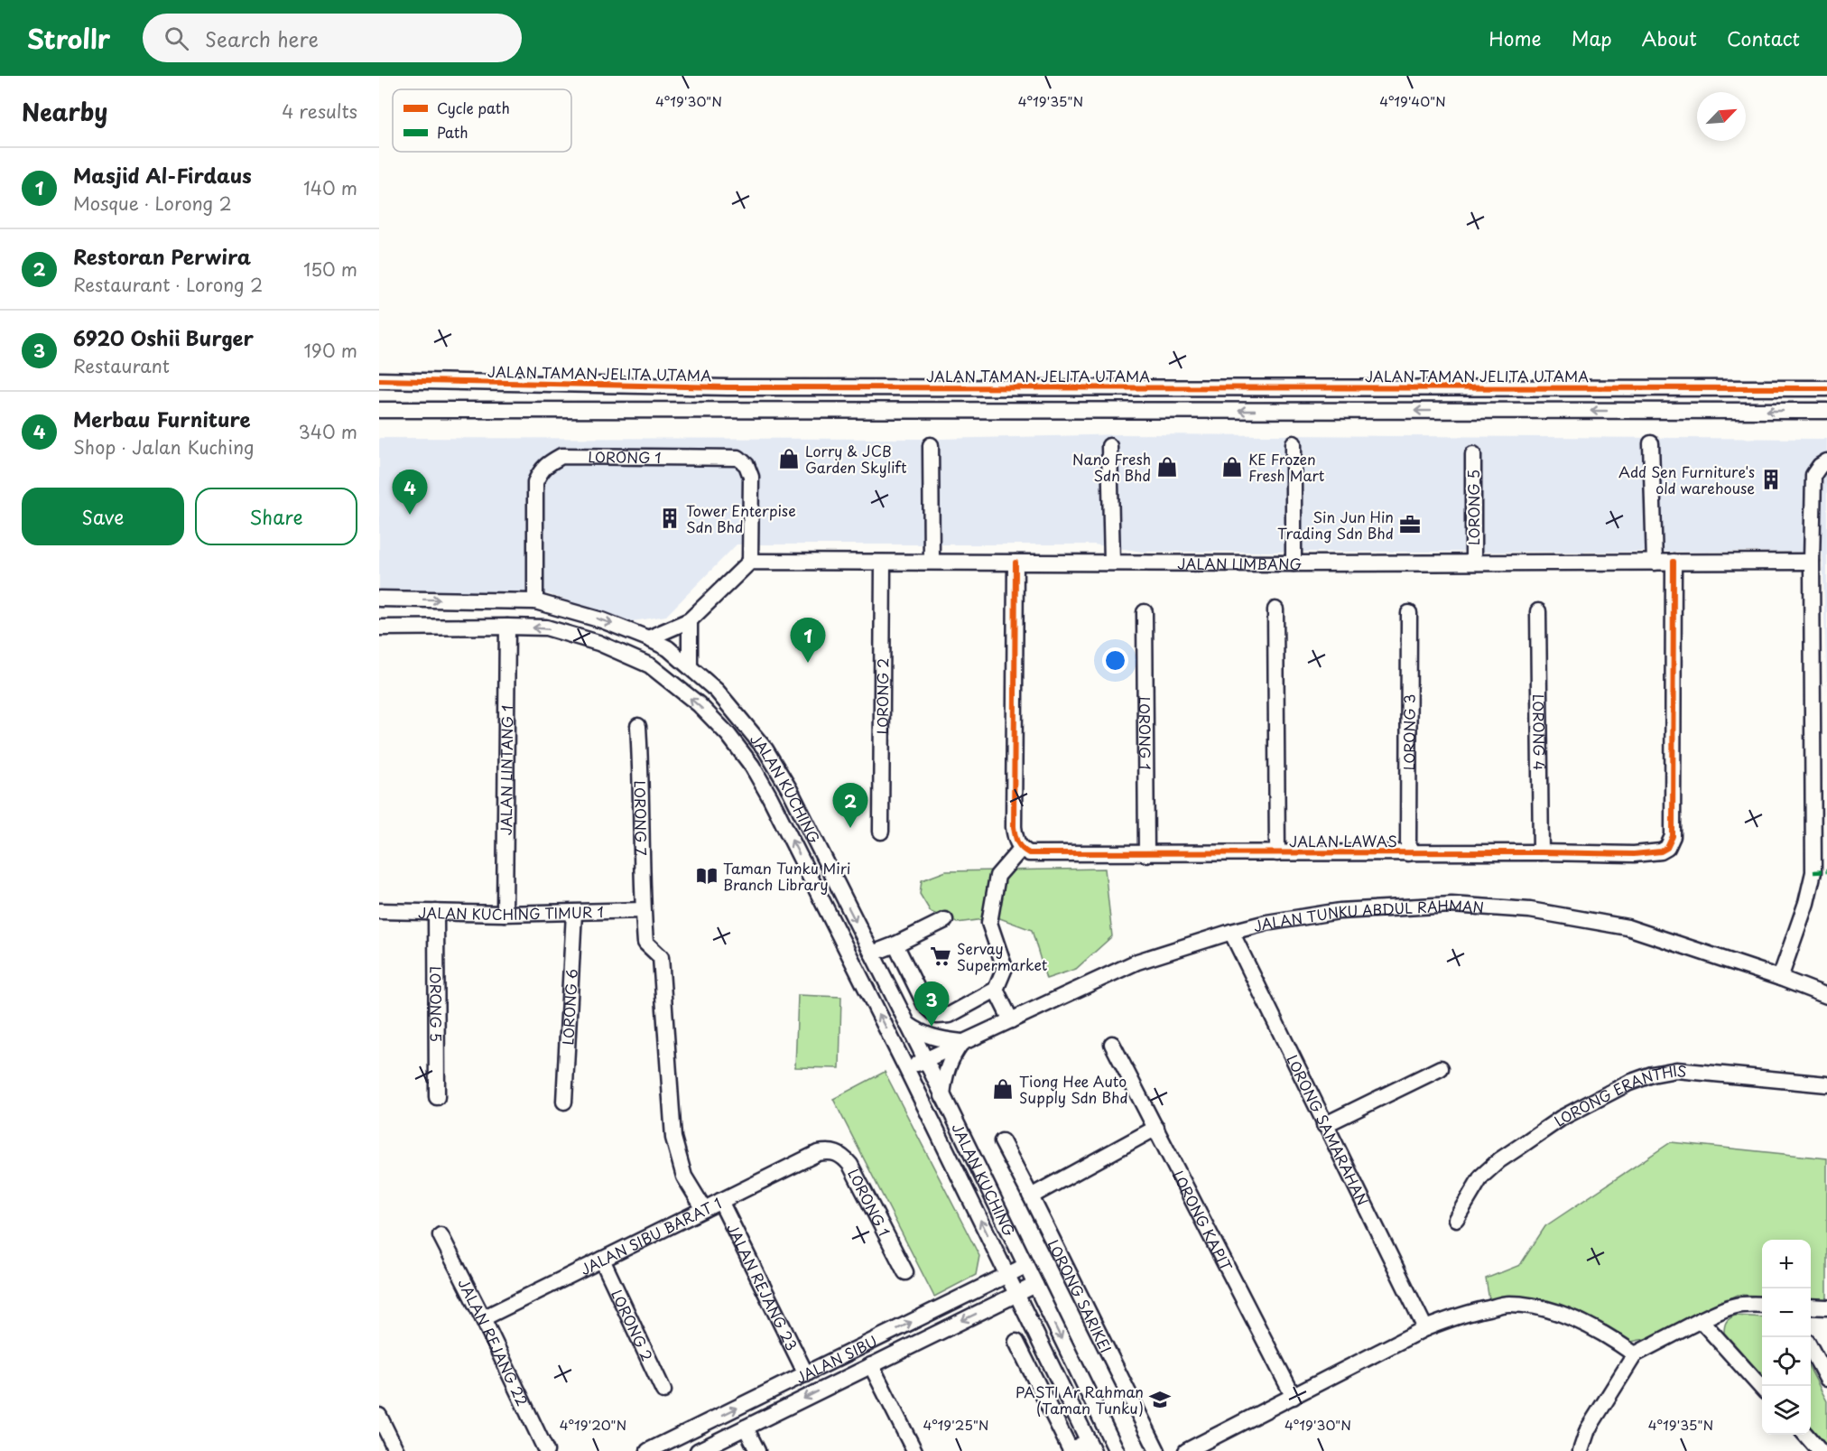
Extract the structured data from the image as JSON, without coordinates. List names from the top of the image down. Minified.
{"streets":{"street":["JALAN TAMAN JELITA UTAMA","LORONG 1","LORONG 5","JALAN LIMBANG","LORONG 2","LORONG 4","LORONG 3","JALAN LINTANG 1","JALAN KUCHING","LORONG 7","JALAN LAWAS","JALAN KUCHING TIMUR 1","JALAN TUNKU ABDUL RAHMAN","LORONG 6","LORONG ERANTHIS","LORONG SAMARAHAN","LORONG KAPIT","JALAN SIBU BARAT 1","JALAN REJANG 23","LORONG SARIKEI","JALAN REJANG 22","JALAN SIBU"]},"crossings":[["LORONG 1","JALAN LIMBANG"],["LORONG 1","JALAN KUCHING"],["LORONG 1","JALAN LAWAS"],["LORONG 1","JALAN SIBU BARAT 1"],["LORONG 5","JALAN LIMBANG"],["LORONG 5","JALAN KUCHING TIMUR 1"],["JALAN LIMBANG","LORONG 2"],["JALAN LIMBANG","JALAN LAWAS"],["LORONG 2","JALAN SIBU BARAT 1"],["LORONG 4","JALAN LAWAS"],["LORONG 3","JALAN LAWAS"],["JALAN LINTANG 1","JALAN KUCHING"],["JALAN LINTANG 1","JALAN KUCHING TIMUR 1"],["JALAN KUCHING","JALAN TUNKU ABDUL RAHMAN"],["JALAN KUCHING","JALAN SIBU"],["LORONG 7","JALAN KUCHING TIMUR 1"],["LORONG 7","JALAN SIBU BARAT 1"],["JALAN KUCHING TIMUR 1","LORONG 6"],["JALAN TUNKU ABDUL RAHMAN","LORONG SAMARAHAN"],["JALAN SIBU BARAT 1","JALAN REJANG 23"],["JALAN SIBU BARAT 1","JALAN REJANG 22"],["JALAN REJANG 23","JALAN SIBU"]],"places":{"shop":["Lorry & JCB Garden Skylift","Nano Fresh Sdn Bhd","KE Frozen Fresh Mart","Tiong Hee Auto Supply Sdn Bhd"],"building":["Add Sen Furniture's old warehouse","Tower Enterpise Sdn Bhd"],"office":["Sin Jun Hin Trading Sdn Bhd"],"library":["Taman Tunku Miri Branch Library"],"supermarket":["Servay Supermarket"],"school or university":["PASTI Ar Rahman (Taman Tunku)"]},"legend":["Cycle path","Path"],"north":"top right","page":{"header":"Strollr","search":"Search here","nav":["Home","Map","About","Contact"],"heading":["Nearby","4 results"],"list":[{"mark":"1","name":"Masjid Al-Firdaus","note":"Mosque · Lorong 2","value":"140 m"},{"mark":"2","name":"Restoran Perwira","note":"Restaurant · Lorong 2","value":"150 m"},{"mark":"3","name":"6920 Oshii Burger","note":"Restaurant","value":"190 m"},{"mark":"4","name":"Merbau Furniture","note":"Shop · Jalan Kuching","value":"340 m"}],"pins":["4","1","2","3"],"buttons":["Save","Share"],"map_buttons":["+","−"]},"coordinates":["4°19'30\"N","4°19'35\"N","4°19'40\"N","4°19'20\"N","4°19'25\"N"]}
